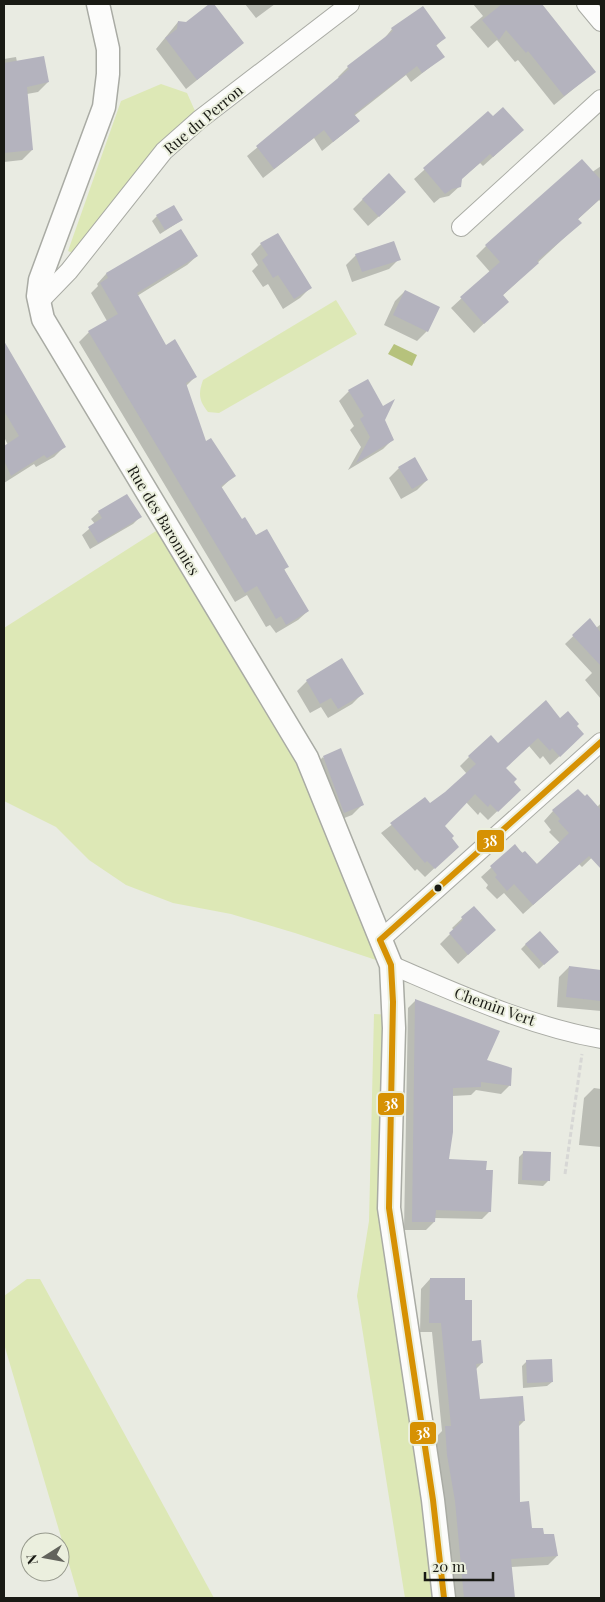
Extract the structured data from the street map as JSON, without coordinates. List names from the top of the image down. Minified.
{"streets":{"street":["Rue du Perron","Rue des Baronnies","Chemin Vert"]},"crossings":[["Rue du Perron","Rue des Baronnies"],["Rue des Baronnies","Chemin Vert"]],"lines":["transit line 38"],"scale_bar":"20 m","north":"left"}
